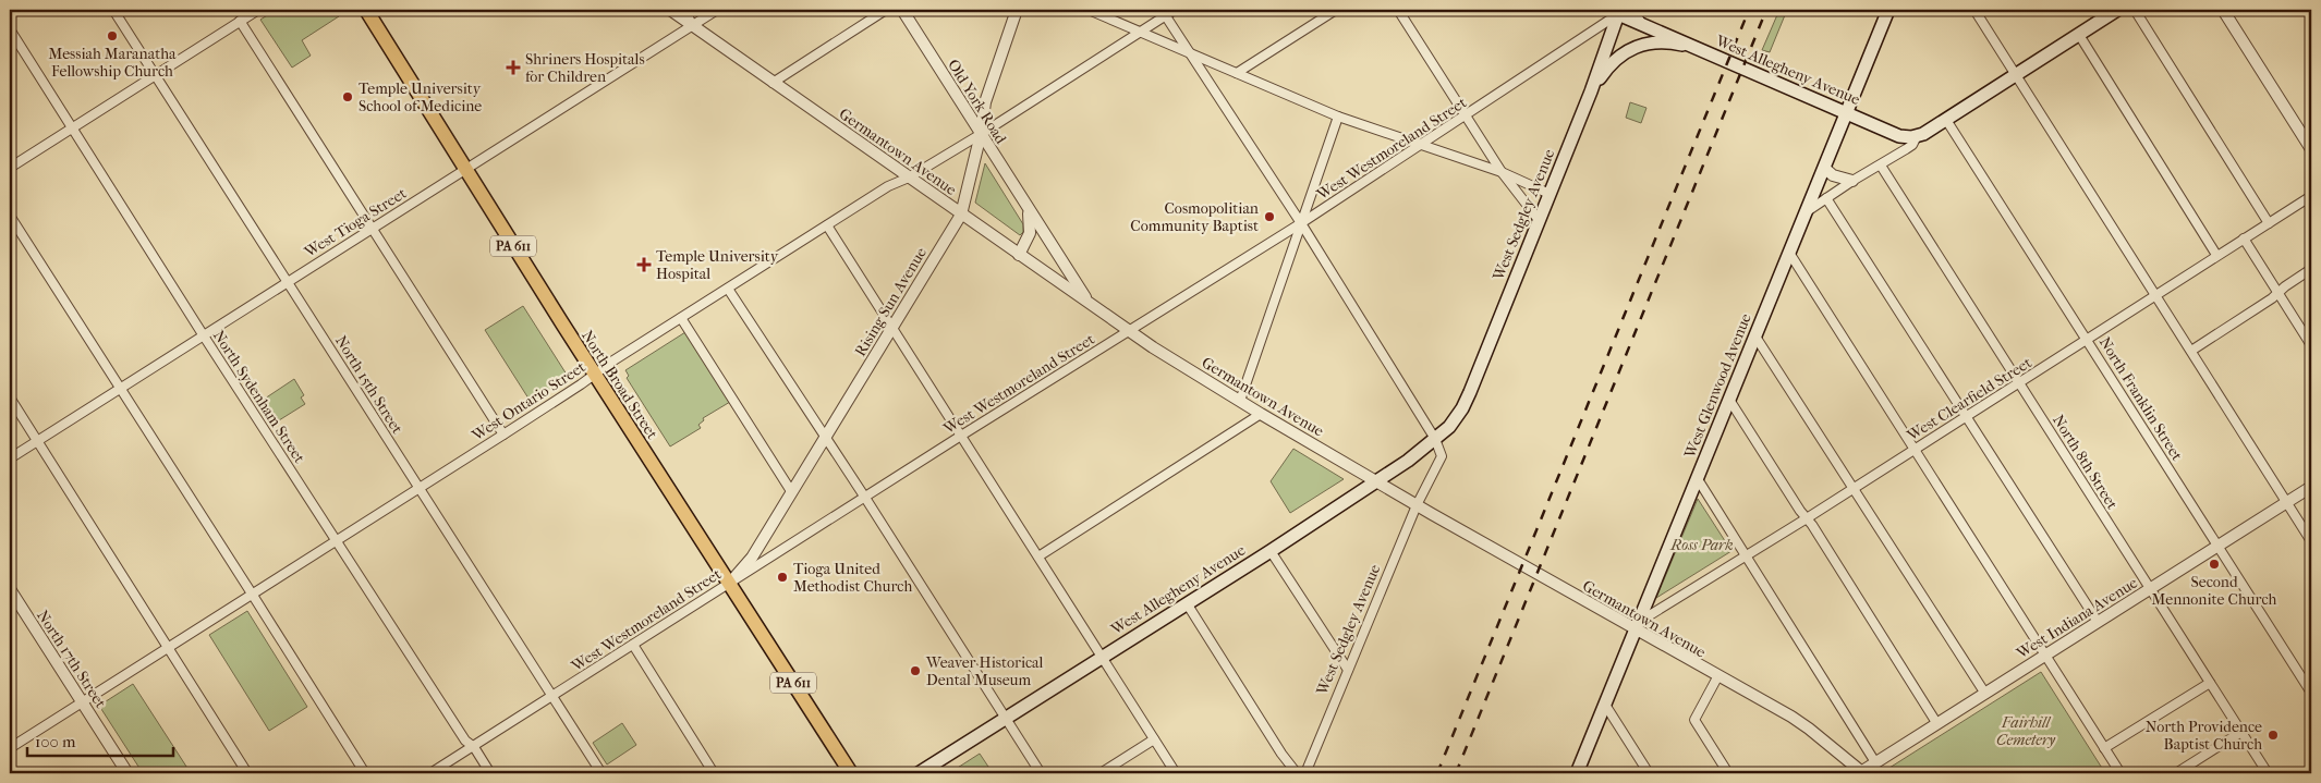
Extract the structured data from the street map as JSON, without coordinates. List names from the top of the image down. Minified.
{"streets":{"main road":["West Allegheny Avenue","West Sedgley Avenue","PA 611","North Broad Street","West Glenwood Avenue"],"street":["Old York Road","West Westmoreland Street","Germantown Avenue","West Tioga Street","Rising Sun Avenue","North 15th Street","North Sydenham Street","West Clearfield Street","North Franklin Street","West Ontario Street","North 8th Street","West Indiana Avenue","North 17th Street"]},"crossings":[["West Allegheny Avenue","West Westmoreland Street"],["West Allegheny Avenue","Germantown Avenue"],["West Allegheny Avenue","West Sedgley Avenue"],["West Allegheny Avenue","West Glenwood Avenue"],["Old York Road","Germantown Avenue"],["Old York Road","Rising Sun Avenue"],["Old York Road","West Ontario Street"],["West Westmoreland Street","Germantown Avenue"],["West Westmoreland Street","West Sedgley Avenue"],["West Westmoreland Street","Rising Sun Avenue"],["West Westmoreland Street","North 15th Street"],["West Westmoreland Street","North Broad Street"],["West Westmoreland Street","North Sydenham Street"],["Germantown Avenue","West Sedgley Avenue"],["Germantown Avenue","West Tioga Street"],["Germantown Avenue","Rising Sun Avenue"],["Germantown Avenue","West Glenwood Avenue"],["Germantown Avenue","West Clearfield Street"],["Germantown Avenue","West Ontario Street"],["Germantown Avenue","West Indiana Avenue"],["West Tioga Street","North 15th Street"],["West Tioga Street","North Broad Street"],["West Tioga Street","North Sydenham Street"],["Rising Sun Avenue","North Broad Street"],["Rising Sun Avenue","West Ontario Street"],["North 15th Street","West Ontario Street"],["North Broad Street","West Ontario Street"],["West Glenwood Avenue","West Clearfield Street"],["North Sydenham Street","West Ontario Street"],["West Clearfield Street","North Franklin Street"],["West Clearfield Street","North 8th Street"],["North Franklin Street","West Indiana Avenue"],["West Ontario Street","North 17th Street"],["North 8th Street","West Indiana Avenue"]],"parks":["Ross Park","Fairhill Cemetery"],"places":{"other":["Messiah Maranatha Fellowship Church","Temple University School of Medicine","Cosmopolitian Community Baptist","Second Mennonite Church","Tioga United Methodist Church","Weaver Historical Dental Museum","North Providence Baptist Church"],"health":["Shriners Hospitals for Children","Temple University Hospital"]},"scale_bar":"100 m"}
